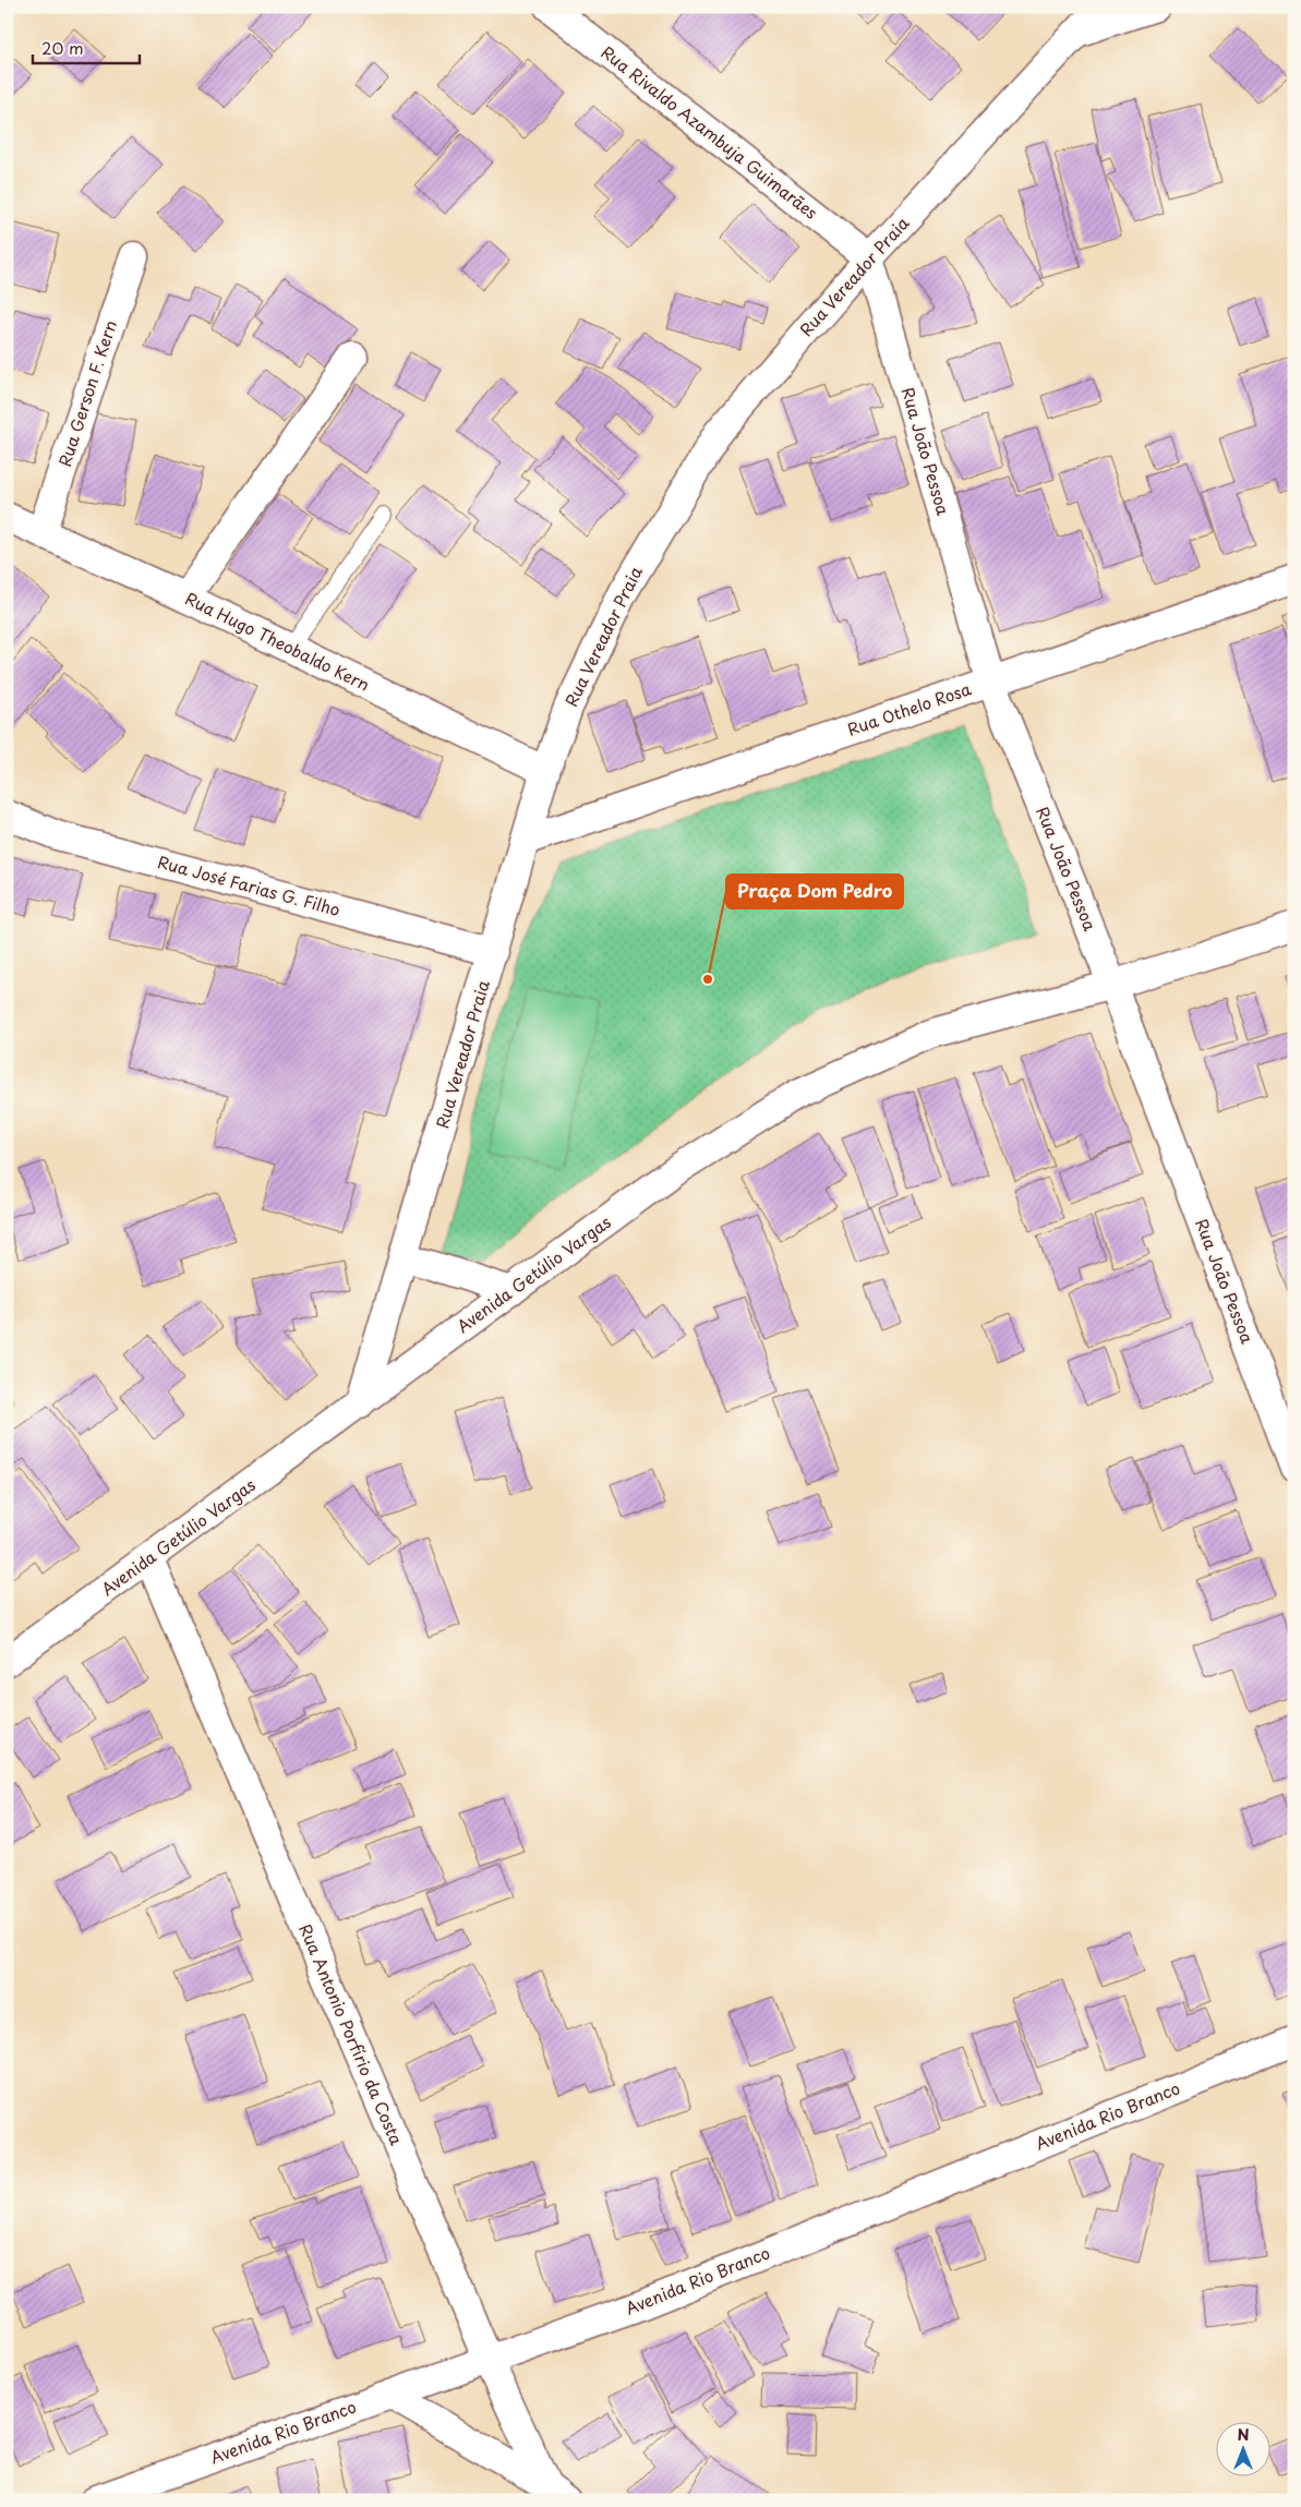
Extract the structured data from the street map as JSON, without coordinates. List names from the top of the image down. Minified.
{"streets":{"street":["Rua Rivaldo Azambuja Guimarães","Rua Vereador Praia","Rua Gerson F. Kern","Rua João Pessoa","Rua Hugo Theobaldo Kern","Rua Othelo Rosa","Rua José Farias G. Filho","Avenida Getúlio Vargas","Rua Antonio Porfírio da Costa","Avenida Rio Branco"]},"crossings":[["Rua Rivaldo Azambuja Guimarães","Rua Vereador Praia"],["Rua Rivaldo Azambuja Guimarães","Rua João Pessoa"],["Rua Vereador Praia","Rua João Pessoa"],["Rua Vereador Praia","Rua Hugo Theobaldo Kern"],["Rua Vereador Praia","Rua Othelo Rosa"],["Rua Vereador Praia","Rua José Farias G. Filho"],["Rua Vereador Praia","Avenida Getúlio Vargas"],["Rua Gerson F. Kern","Rua Hugo Theobaldo Kern"],["Rua João Pessoa","Rua Othelo Rosa"],["Rua João Pessoa","Avenida Getúlio Vargas"],["Avenida Getúlio Vargas","Rua Antonio Porfírio da Costa"],["Rua Antonio Porfírio da Costa","Avenida Rio Branco"]],"places":["Praça Dom Pedro"],"scale_bar":"20 m","north":"top"}
